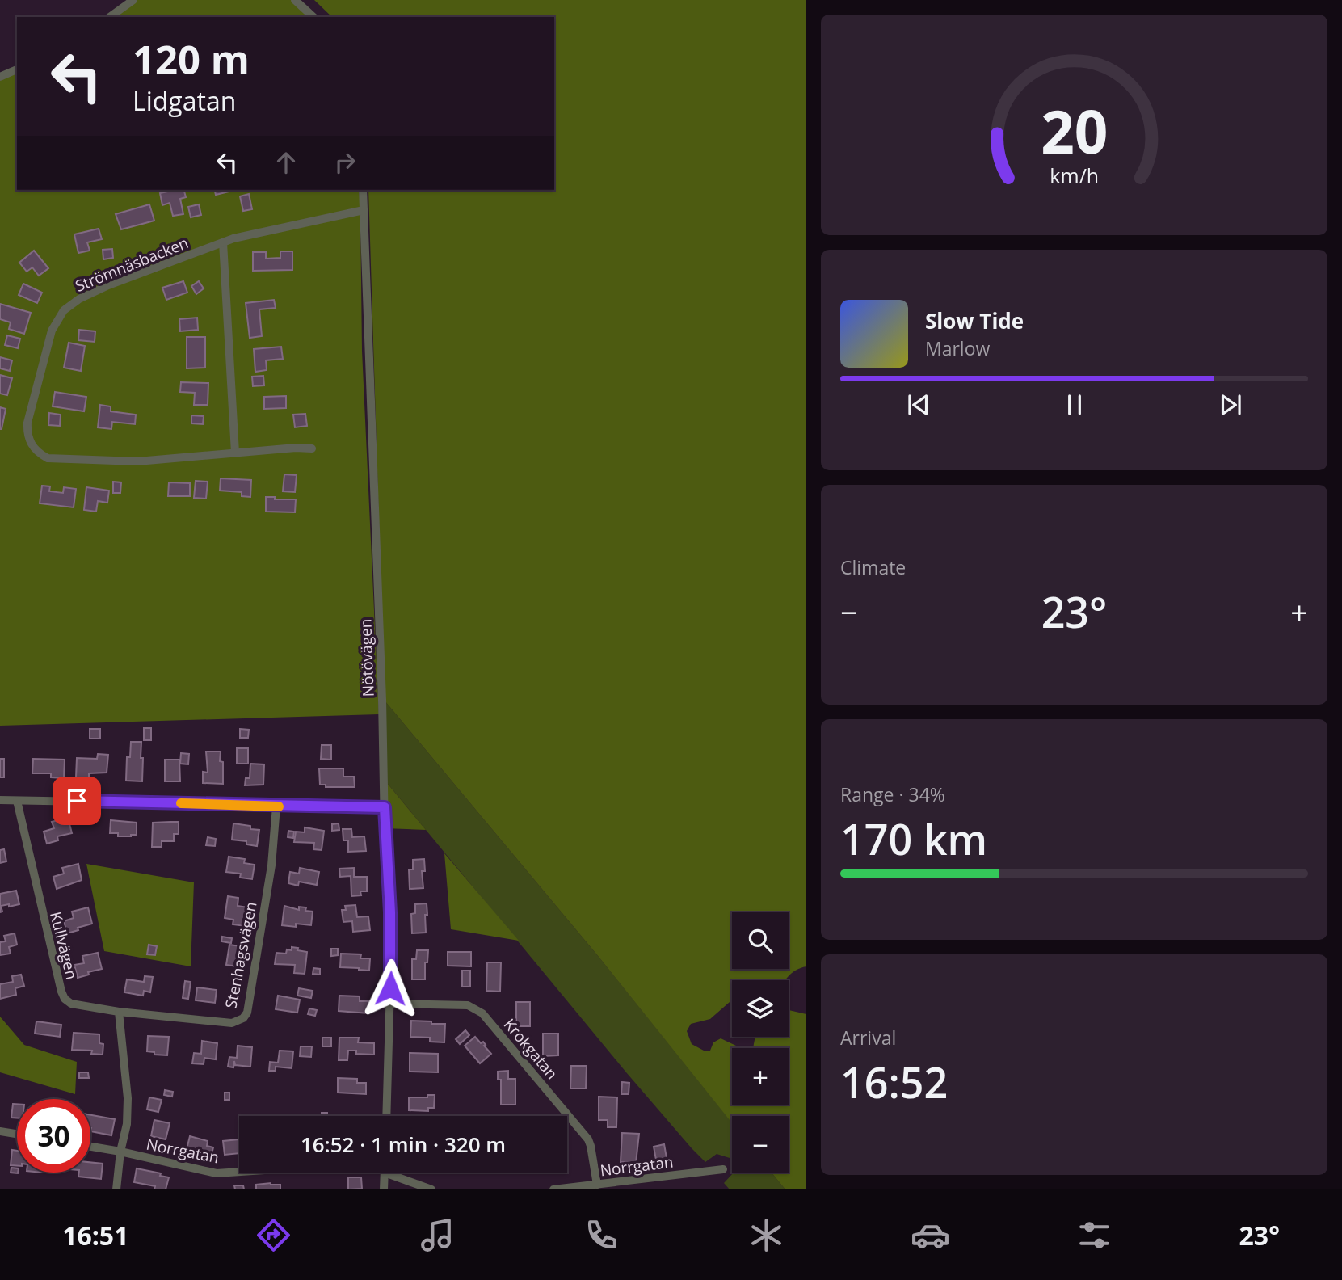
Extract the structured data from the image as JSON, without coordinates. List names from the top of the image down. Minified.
{"streets":{"street":["Strömnäsbacken","Nötövägen","Kullvägen","Stenhagsvägen","Krokgatan","Norrgatan"]},"crossings":[["Strömnäsbacken","Nötövägen"],["Nötövägen","Krokgatan"],["Kullvägen","Stenhagsvägen"],["Krokgatan","Norrgatan"]],"page":{"turn":["120 m","Lidgatan"],"song":["Slow Tide","Marlow"],"tile":["Climate",["Range · 34%","170 km"],["Arrival","16:52"]],"heat":["−","23°","+"],"map_buttons":["+","−"],"limit":"30","trip":"16:52 · 1 min · 320 m","tabs":["16:51","23°"],"gauge":["20","km/h"]}}
